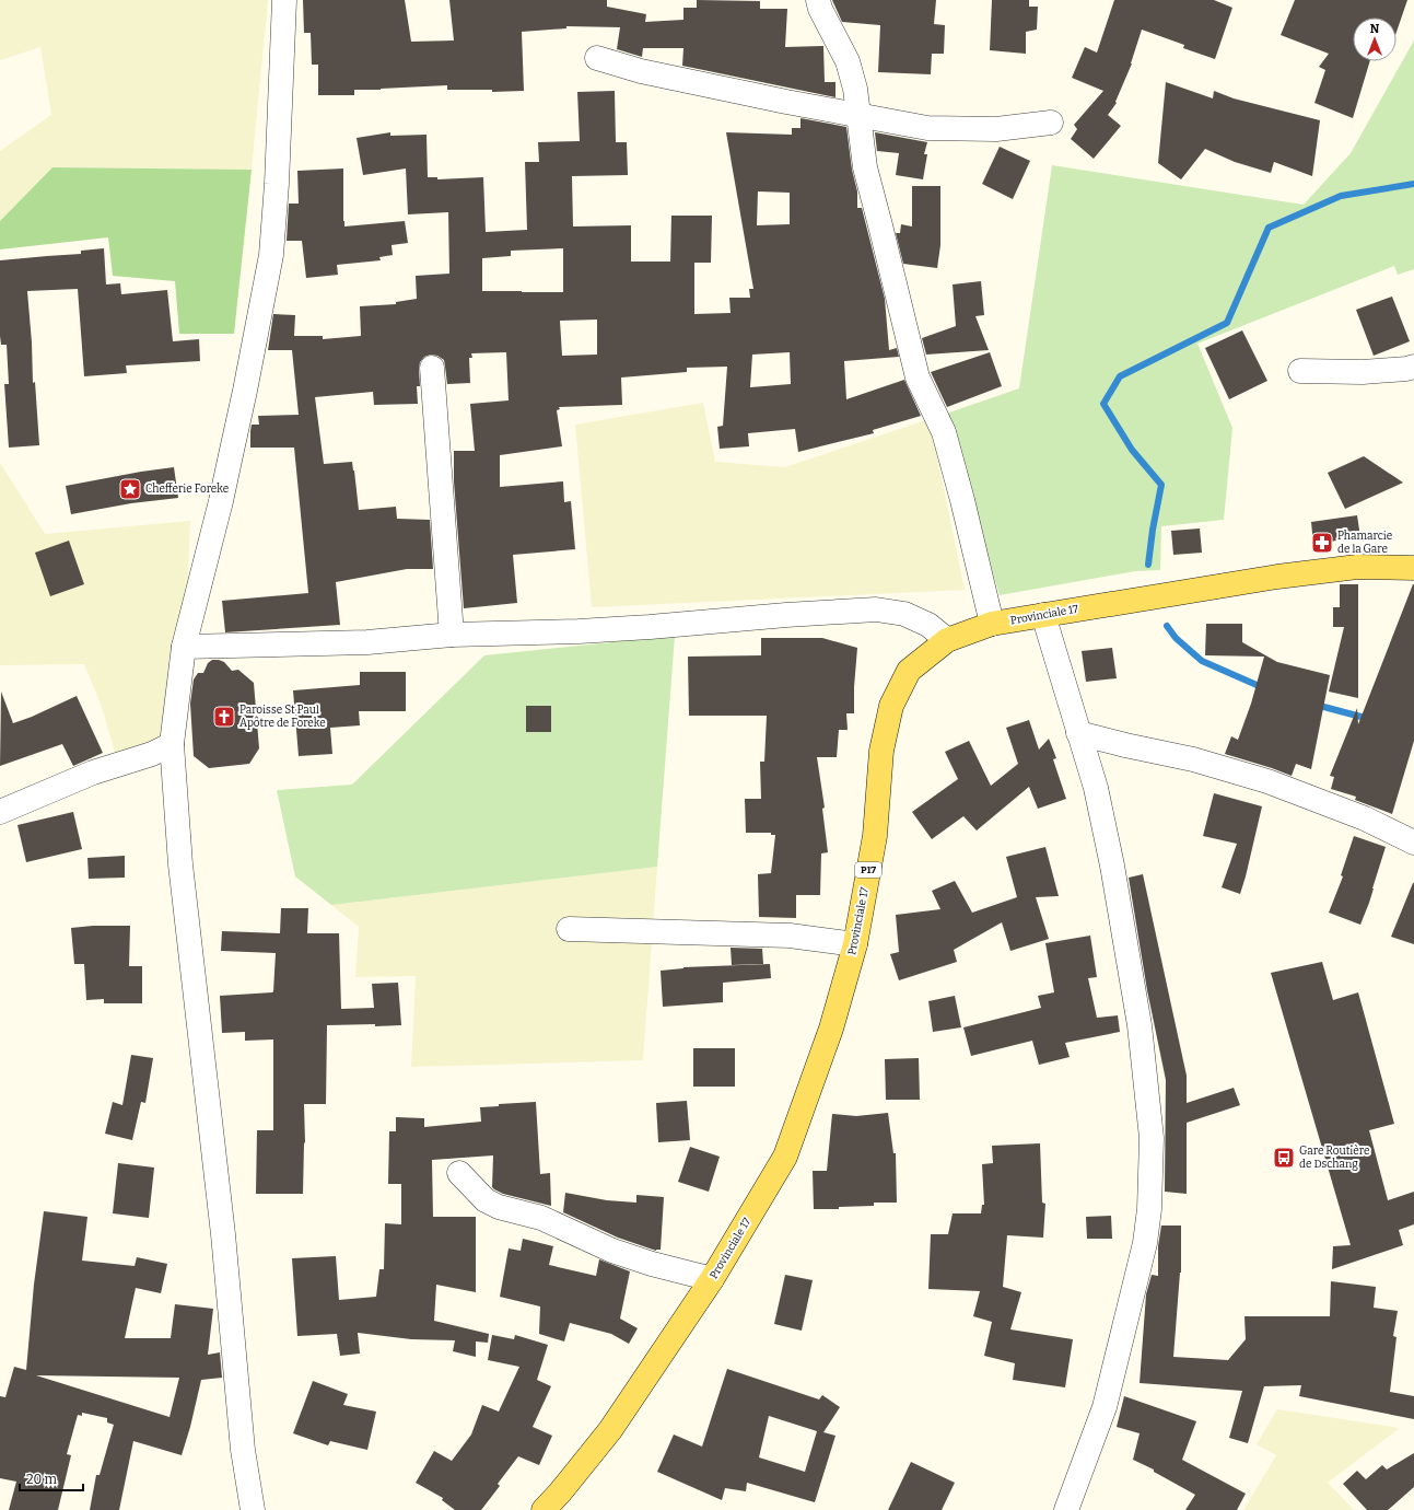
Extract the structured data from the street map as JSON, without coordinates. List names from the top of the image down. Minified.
{"streets":{"main road":["Provinciale 17","P17"]},"places":{"place":["Chefferie Foreke"],"pharmacy":["Phamarcie de la Gare"],"church":["Paroisse St Paul Apôtre de Foreke"],"bus stop":["Gare Routière de Dschang"]},"scale_bar":"20 m","north":"top"}
